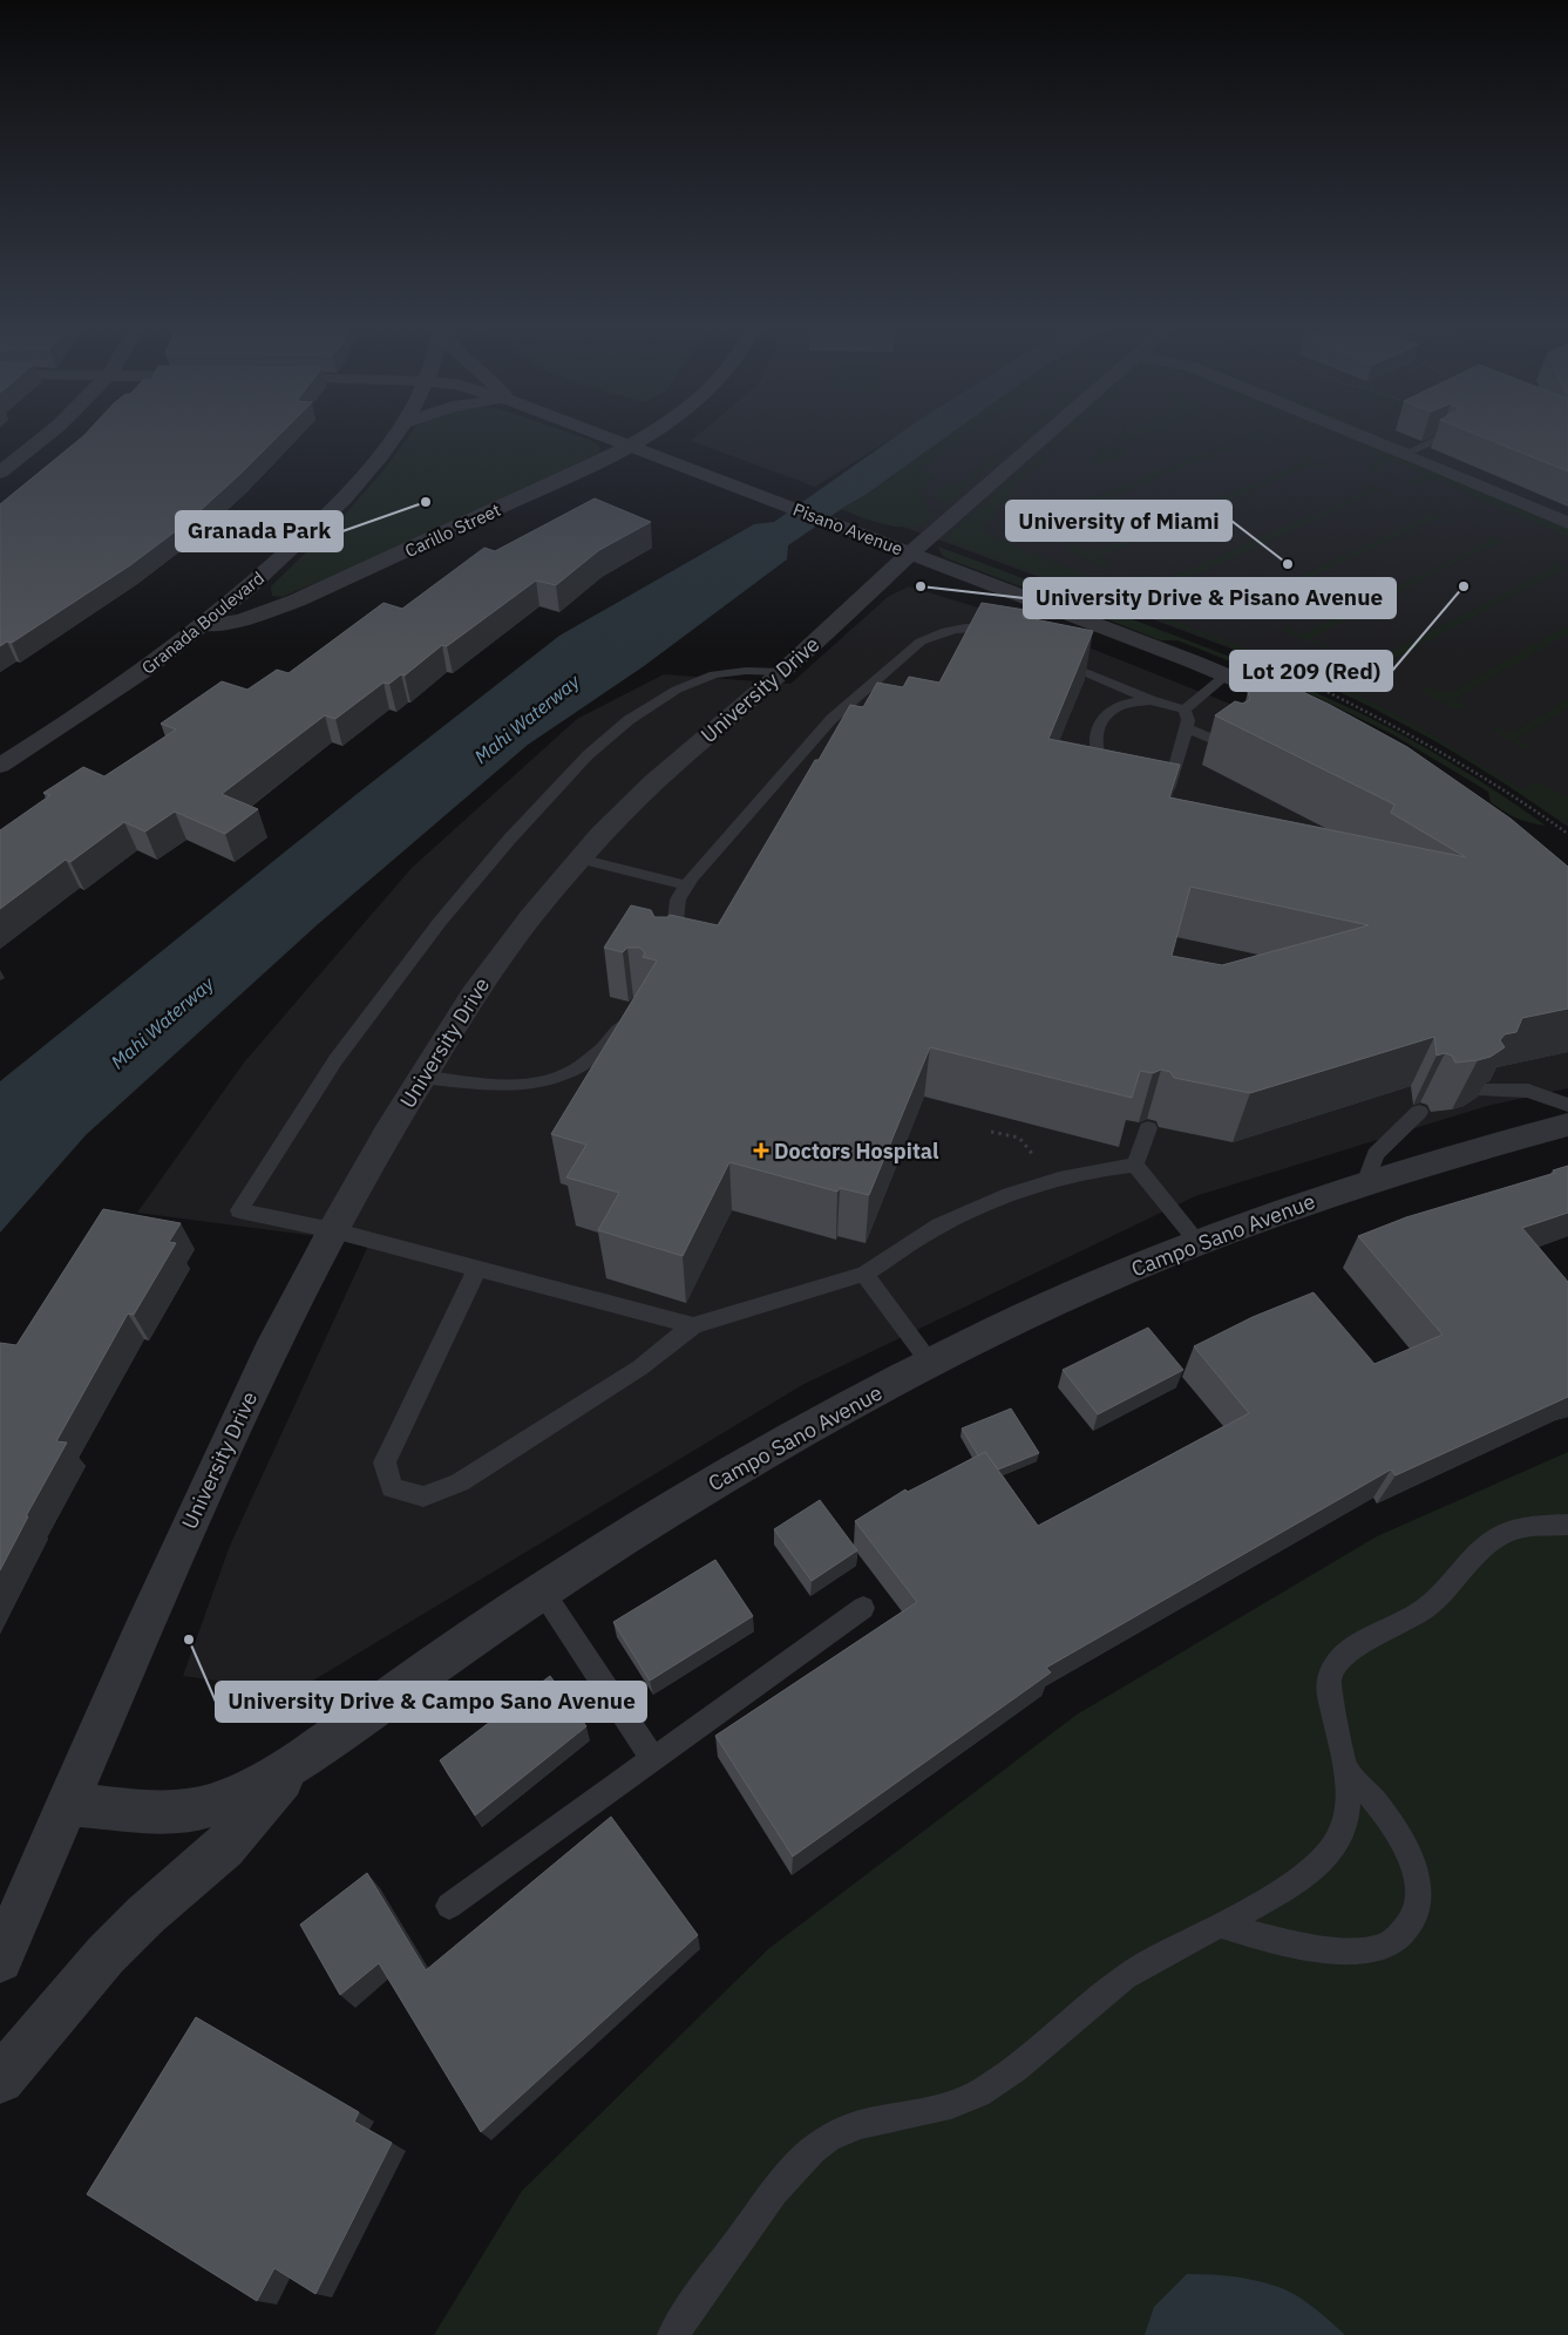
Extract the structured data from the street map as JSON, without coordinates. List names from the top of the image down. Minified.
{"streets":{"street":["Pisano Avenue","Carillo Street","Granada Boulevard","University Drive","Campo Sano Avenue"]},"crossings":[["Pisano Avenue","Carillo Street"],["Pisano Avenue","University Drive"],["Carillo Street","Granada Boulevard"],["University Drive","Campo Sano Avenue"]],"water":["Mahi Waterway"],"places":{"other":["Granada Park","University of Miami","University Drive & Pisano Avenue","Lot 209 (Red)","University Drive & Campo Sano Avenue"],"health":["Doctors Hospital"]}}
